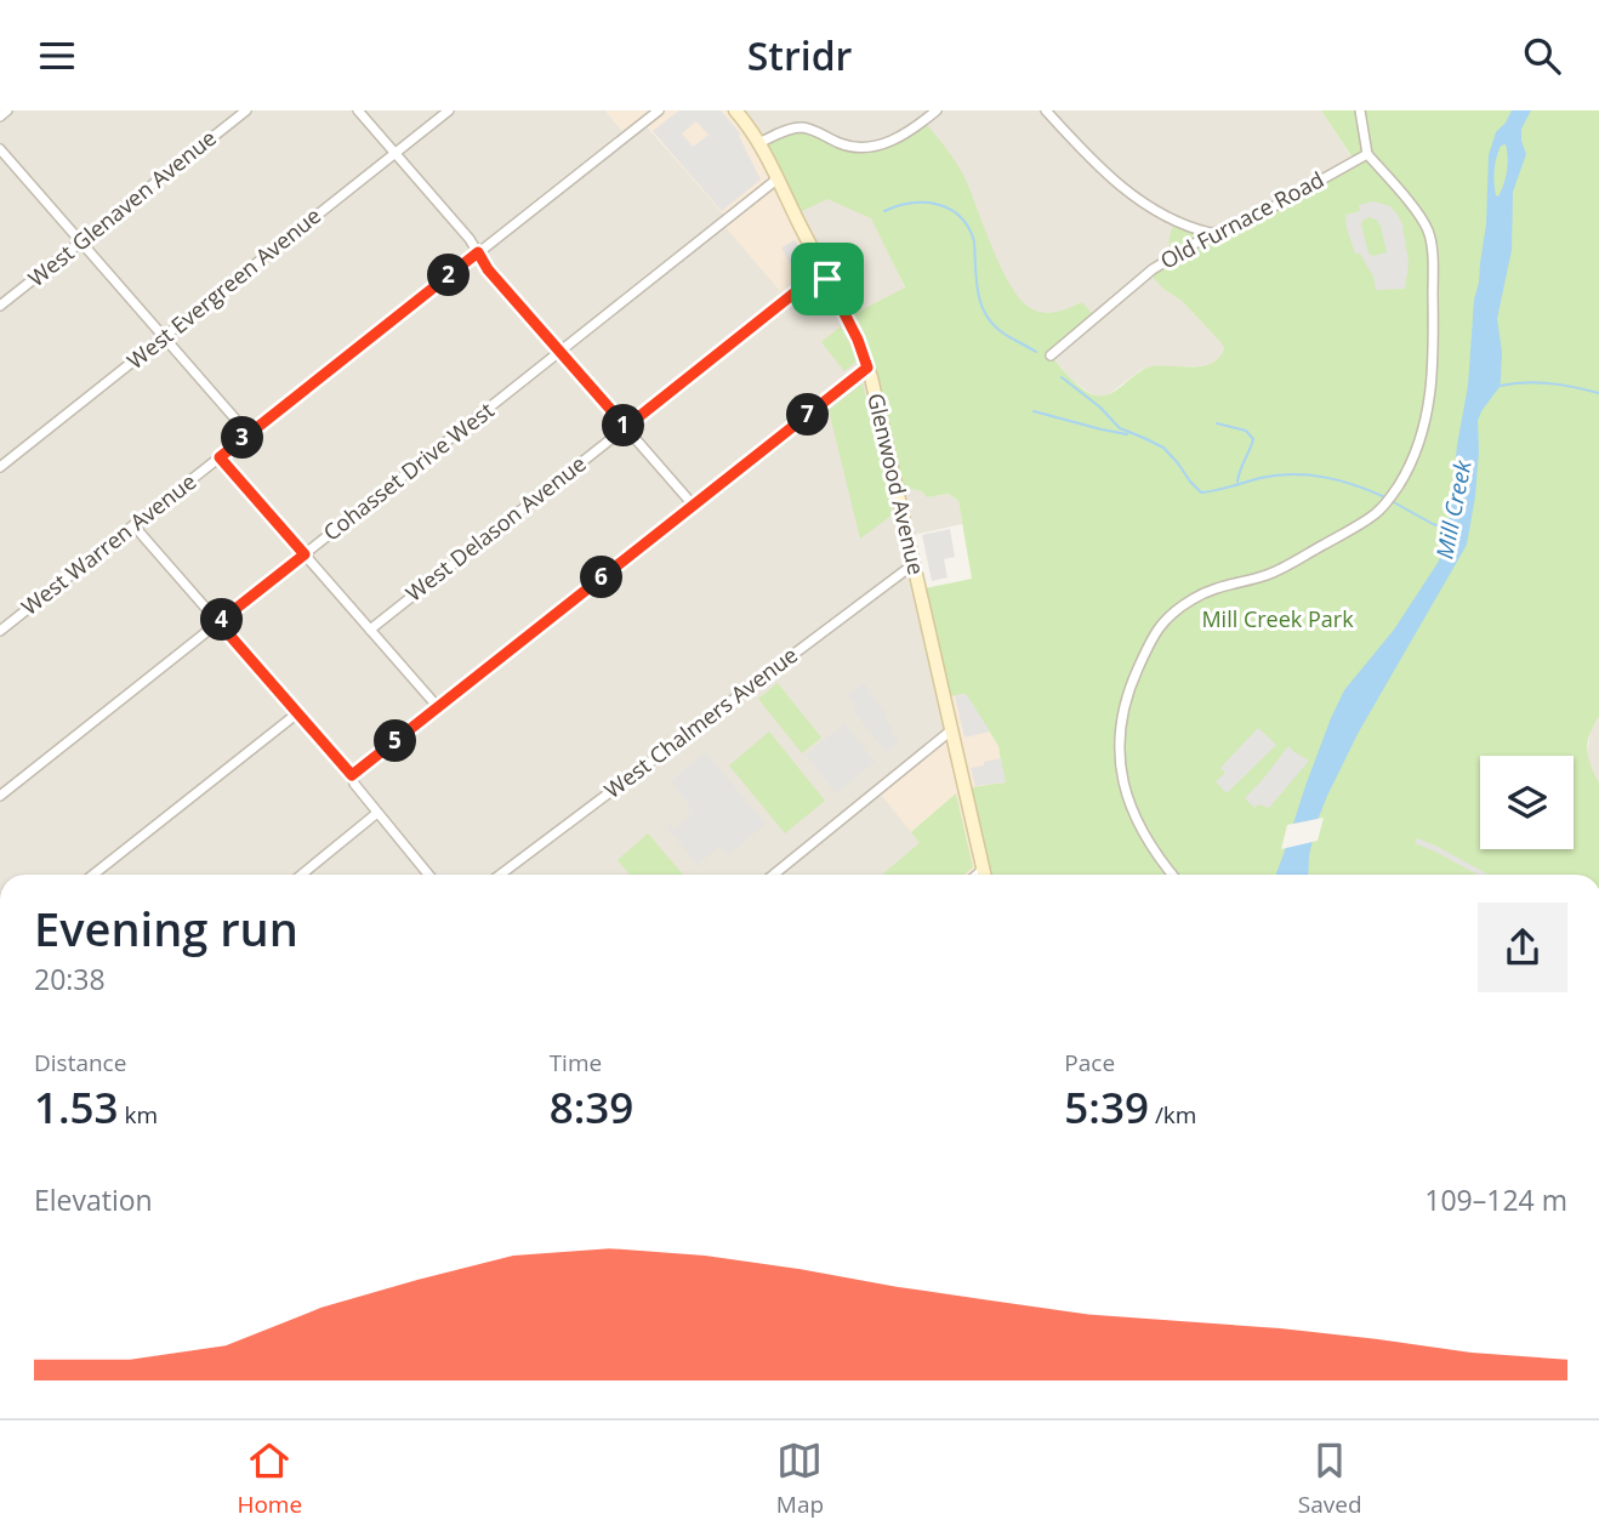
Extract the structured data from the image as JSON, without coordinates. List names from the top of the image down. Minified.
{"streets":{"main road":["Glenwood Avenue"],"street":["West Glenaven Avenue","Old Furnace Road","West Evergreen Avenue","Cohasset Drive West","West Delason Avenue","West Warren Avenue","West Chalmers Avenue"]},"crossings":[["Cohasset Drive West","Glenwood Avenue"],["Glenwood Avenue","West Delason Avenue"],["Glenwood Avenue","West Chalmers Avenue"]],"water":["Mill Creek"],"parks":["Mill Creek Park"],"page":{"header":"Stridr","pins":["2","7","1","3","6","4","5"],"heading":["Evening run","20:38"],"stats":[["Distance","1.53 km"],["Time","8:39"],["Pace","5:39 /km"]],"chart":["Elevation","109–124 m"],"tabs":["Home","Map","Saved"]}}
